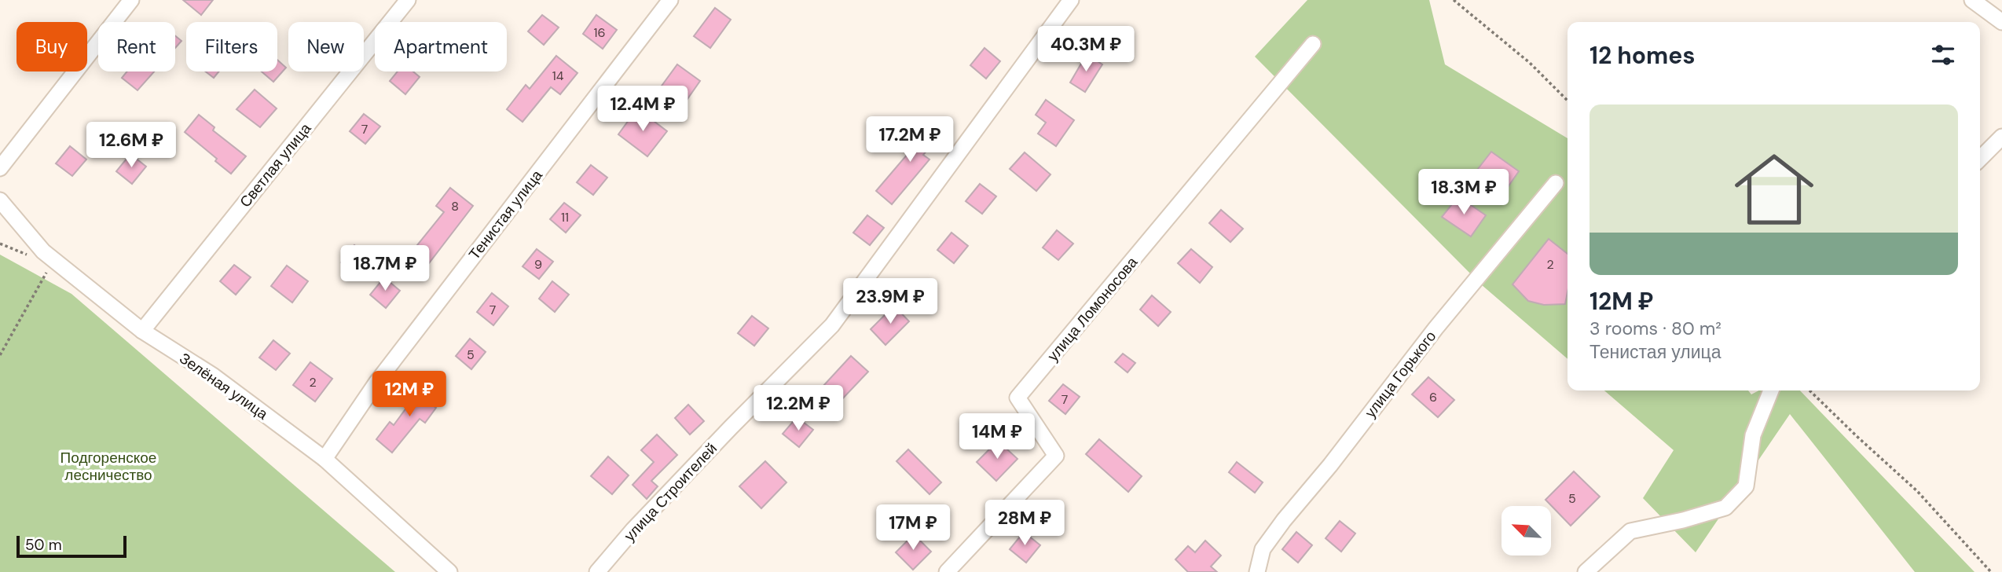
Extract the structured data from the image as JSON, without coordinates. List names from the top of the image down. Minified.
{"streets":{"street":["Светлая улица","Тенистая улица","улица Ломоносова","улица Горького","Зелёная улица","улица Строителей"]},"crossings":[["Светлая улица","Зелёная улица"],["Тенистая улица","Зелёная улица"]],"parks":["Подгоренское лесничество"],"house_numbers":["16","14","7","8","11","9","2","7","5","2","6","7","5"],"scale_bar":"50 m","north":"top left","page":{"chip":["Buy","Rent","Filters","New","Apartment"],"heading":"12 homes","price":["40.3M ₽","12.4M ₽","17.2M ₽","12.6M ₽","18.3M ₽","18.7M ₽","23.9M ₽","12M ₽","12.2M ₽","14M ₽","28M ₽","17M ₽"],"list":[{"name":"12M ₽","note":"3 rooms · 80 m² · Тенистая улица"}],"scale":"50 m"}}
